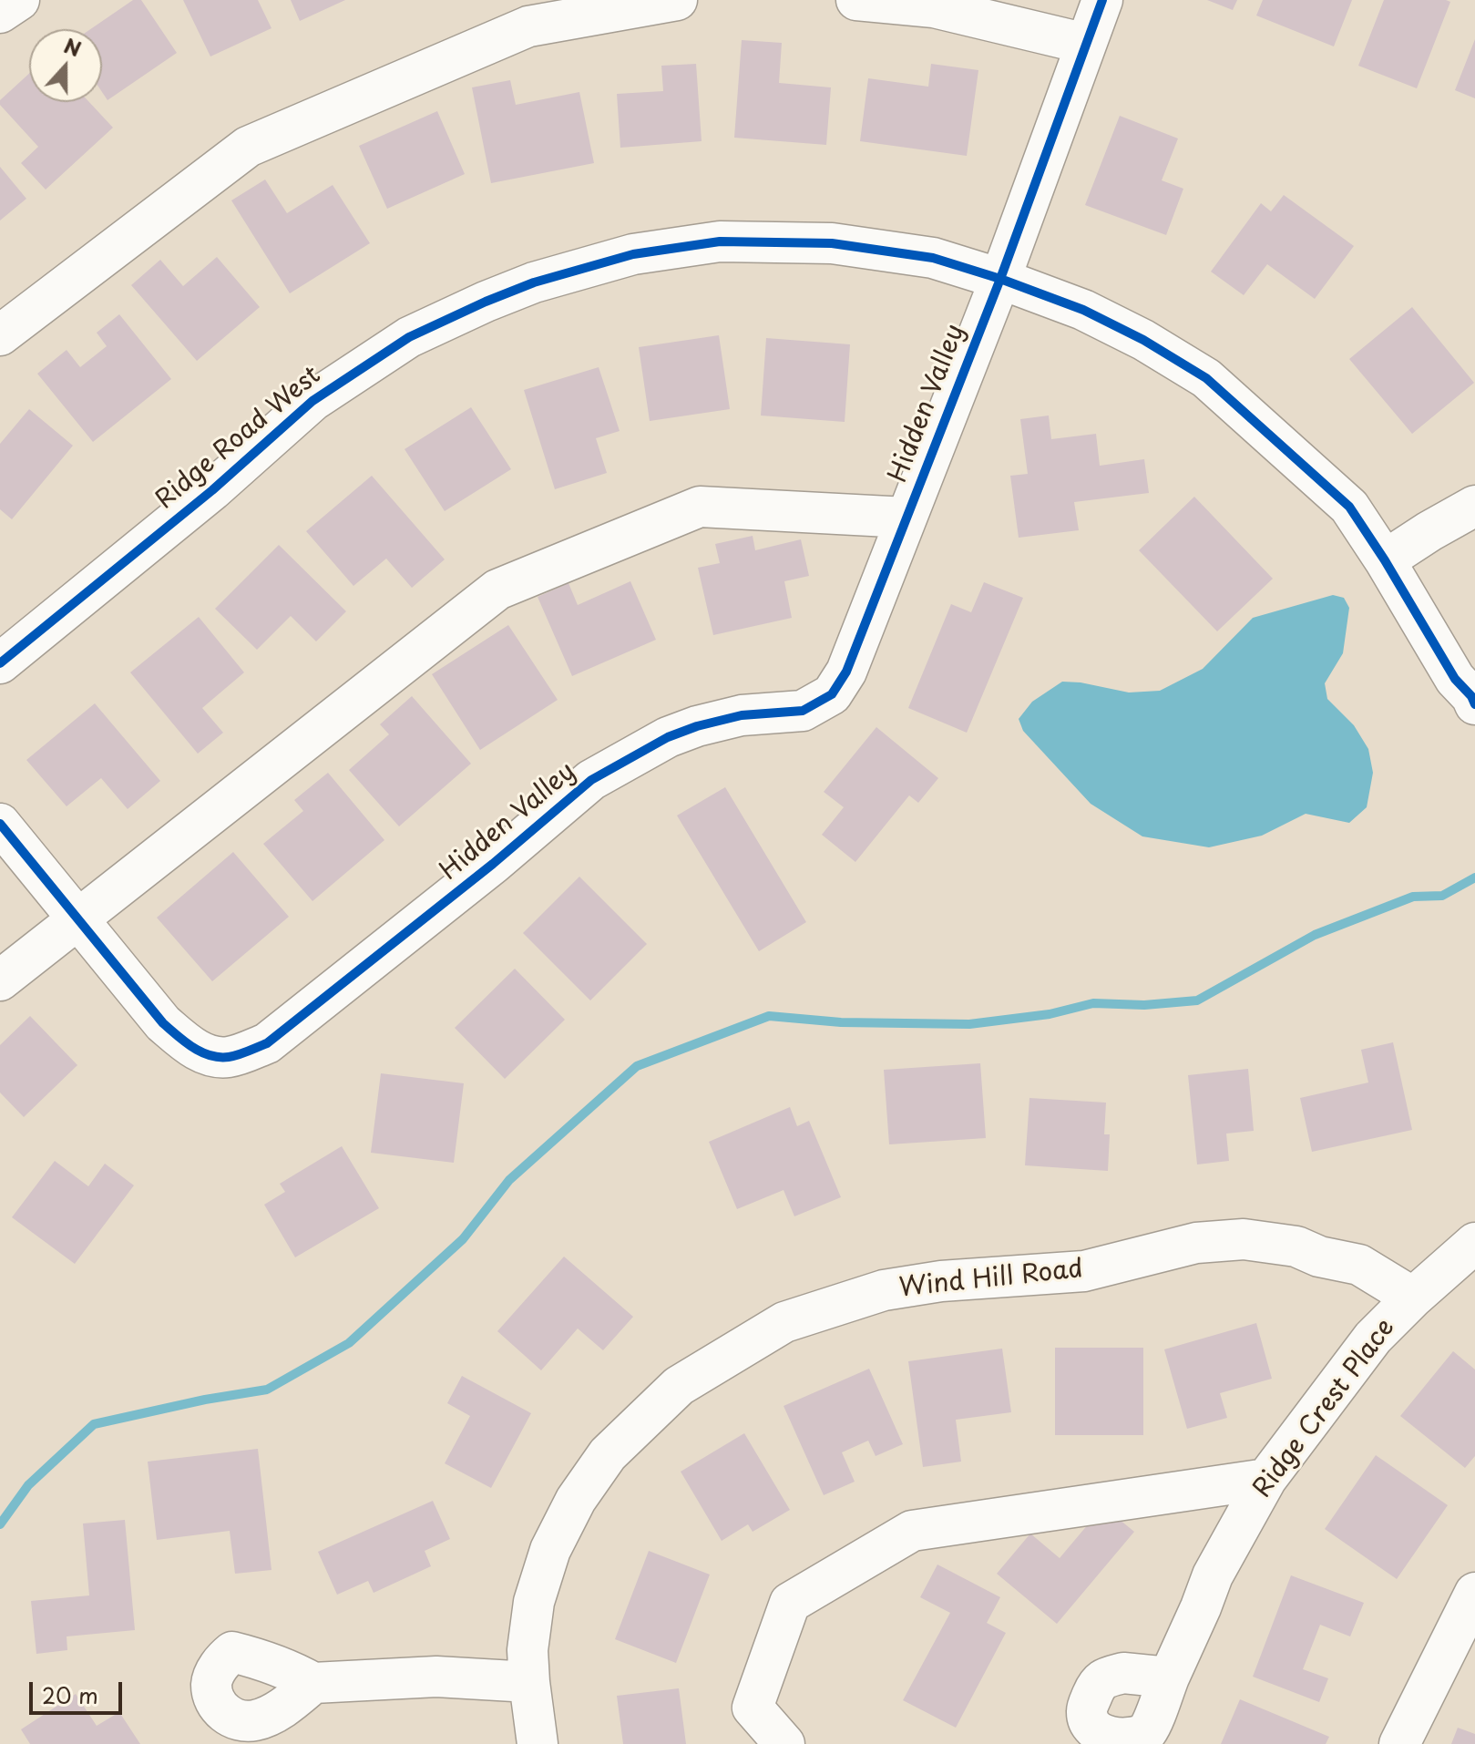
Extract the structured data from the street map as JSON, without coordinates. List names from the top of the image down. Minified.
{"streets":{"street":["Hidden Valley","Ridge Road West","Wind Hill Road","Ridge Crest Place"]},"crossings":[["Hidden Valley","Ridge Road West"],["Wind Hill Road","Ridge Crest Place"]],"scale_bar":"20 m","north":"top"}
